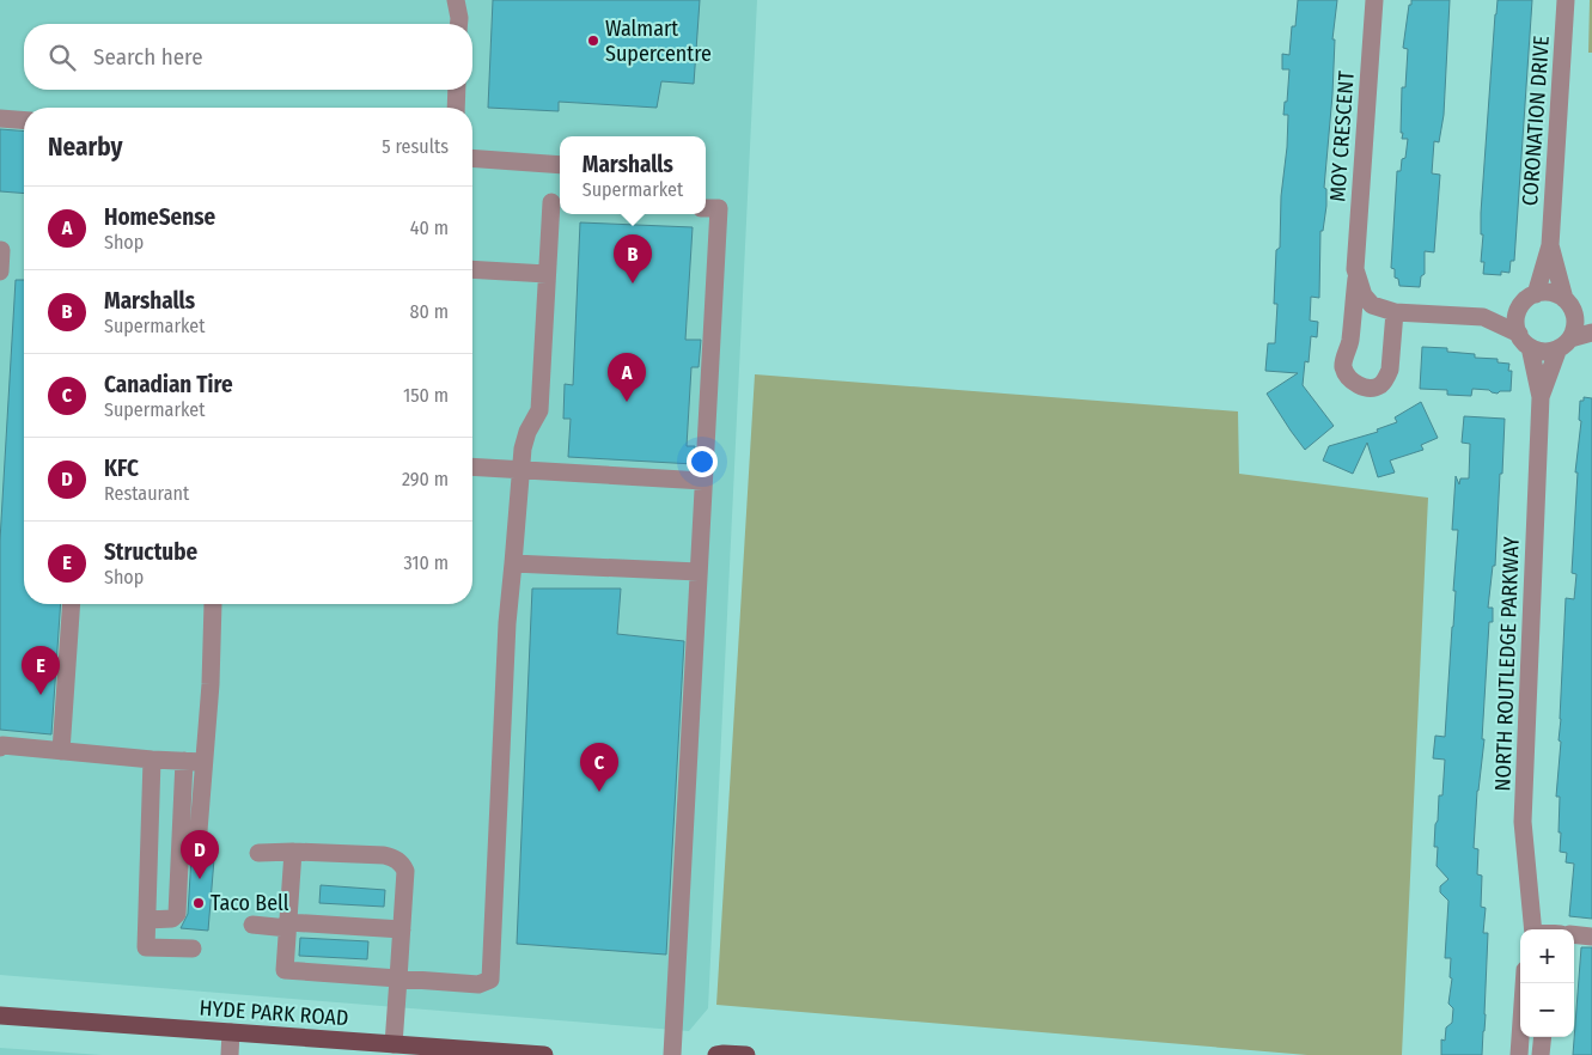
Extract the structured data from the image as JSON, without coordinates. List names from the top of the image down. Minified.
{"streets":{"main road":["HYDE PARK ROAD"],"street":["CORONATION DRIVE","MOY CRESCENT","NORTH ROUTLEDGE PARKWAY"]},"crossings":[["CORONATION DRIVE","MOY CRESCENT"],["CORONATION DRIVE","NORTH ROUTLEDGE PARKWAY"],["MOY CRESCENT","NORTH ROUTLEDGE PARKWAY"]],"places":["Walmart Supercentre","Taco Bell"],"page":{"search":"Search here","heading":["Nearby","5 results"],"popup":["Marshalls","Supermarket"],"list":[{"mark":"A","name":"HomeSense","note":"Shop","value":"40 m"},{"mark":"B","name":"Marshalls","note":"Supermarket","value":"80 m"},{"mark":"C","name":"Canadian Tire","note":"Supermarket","value":"150 m"},{"mark":"D","name":"KFC","note":"Restaurant","value":"290 m"},{"mark":"E","name":"Structube","note":"Shop","value":"310 m"}],"pins":["B","A","E","C","D"],"map_buttons":["+","−"]}}
